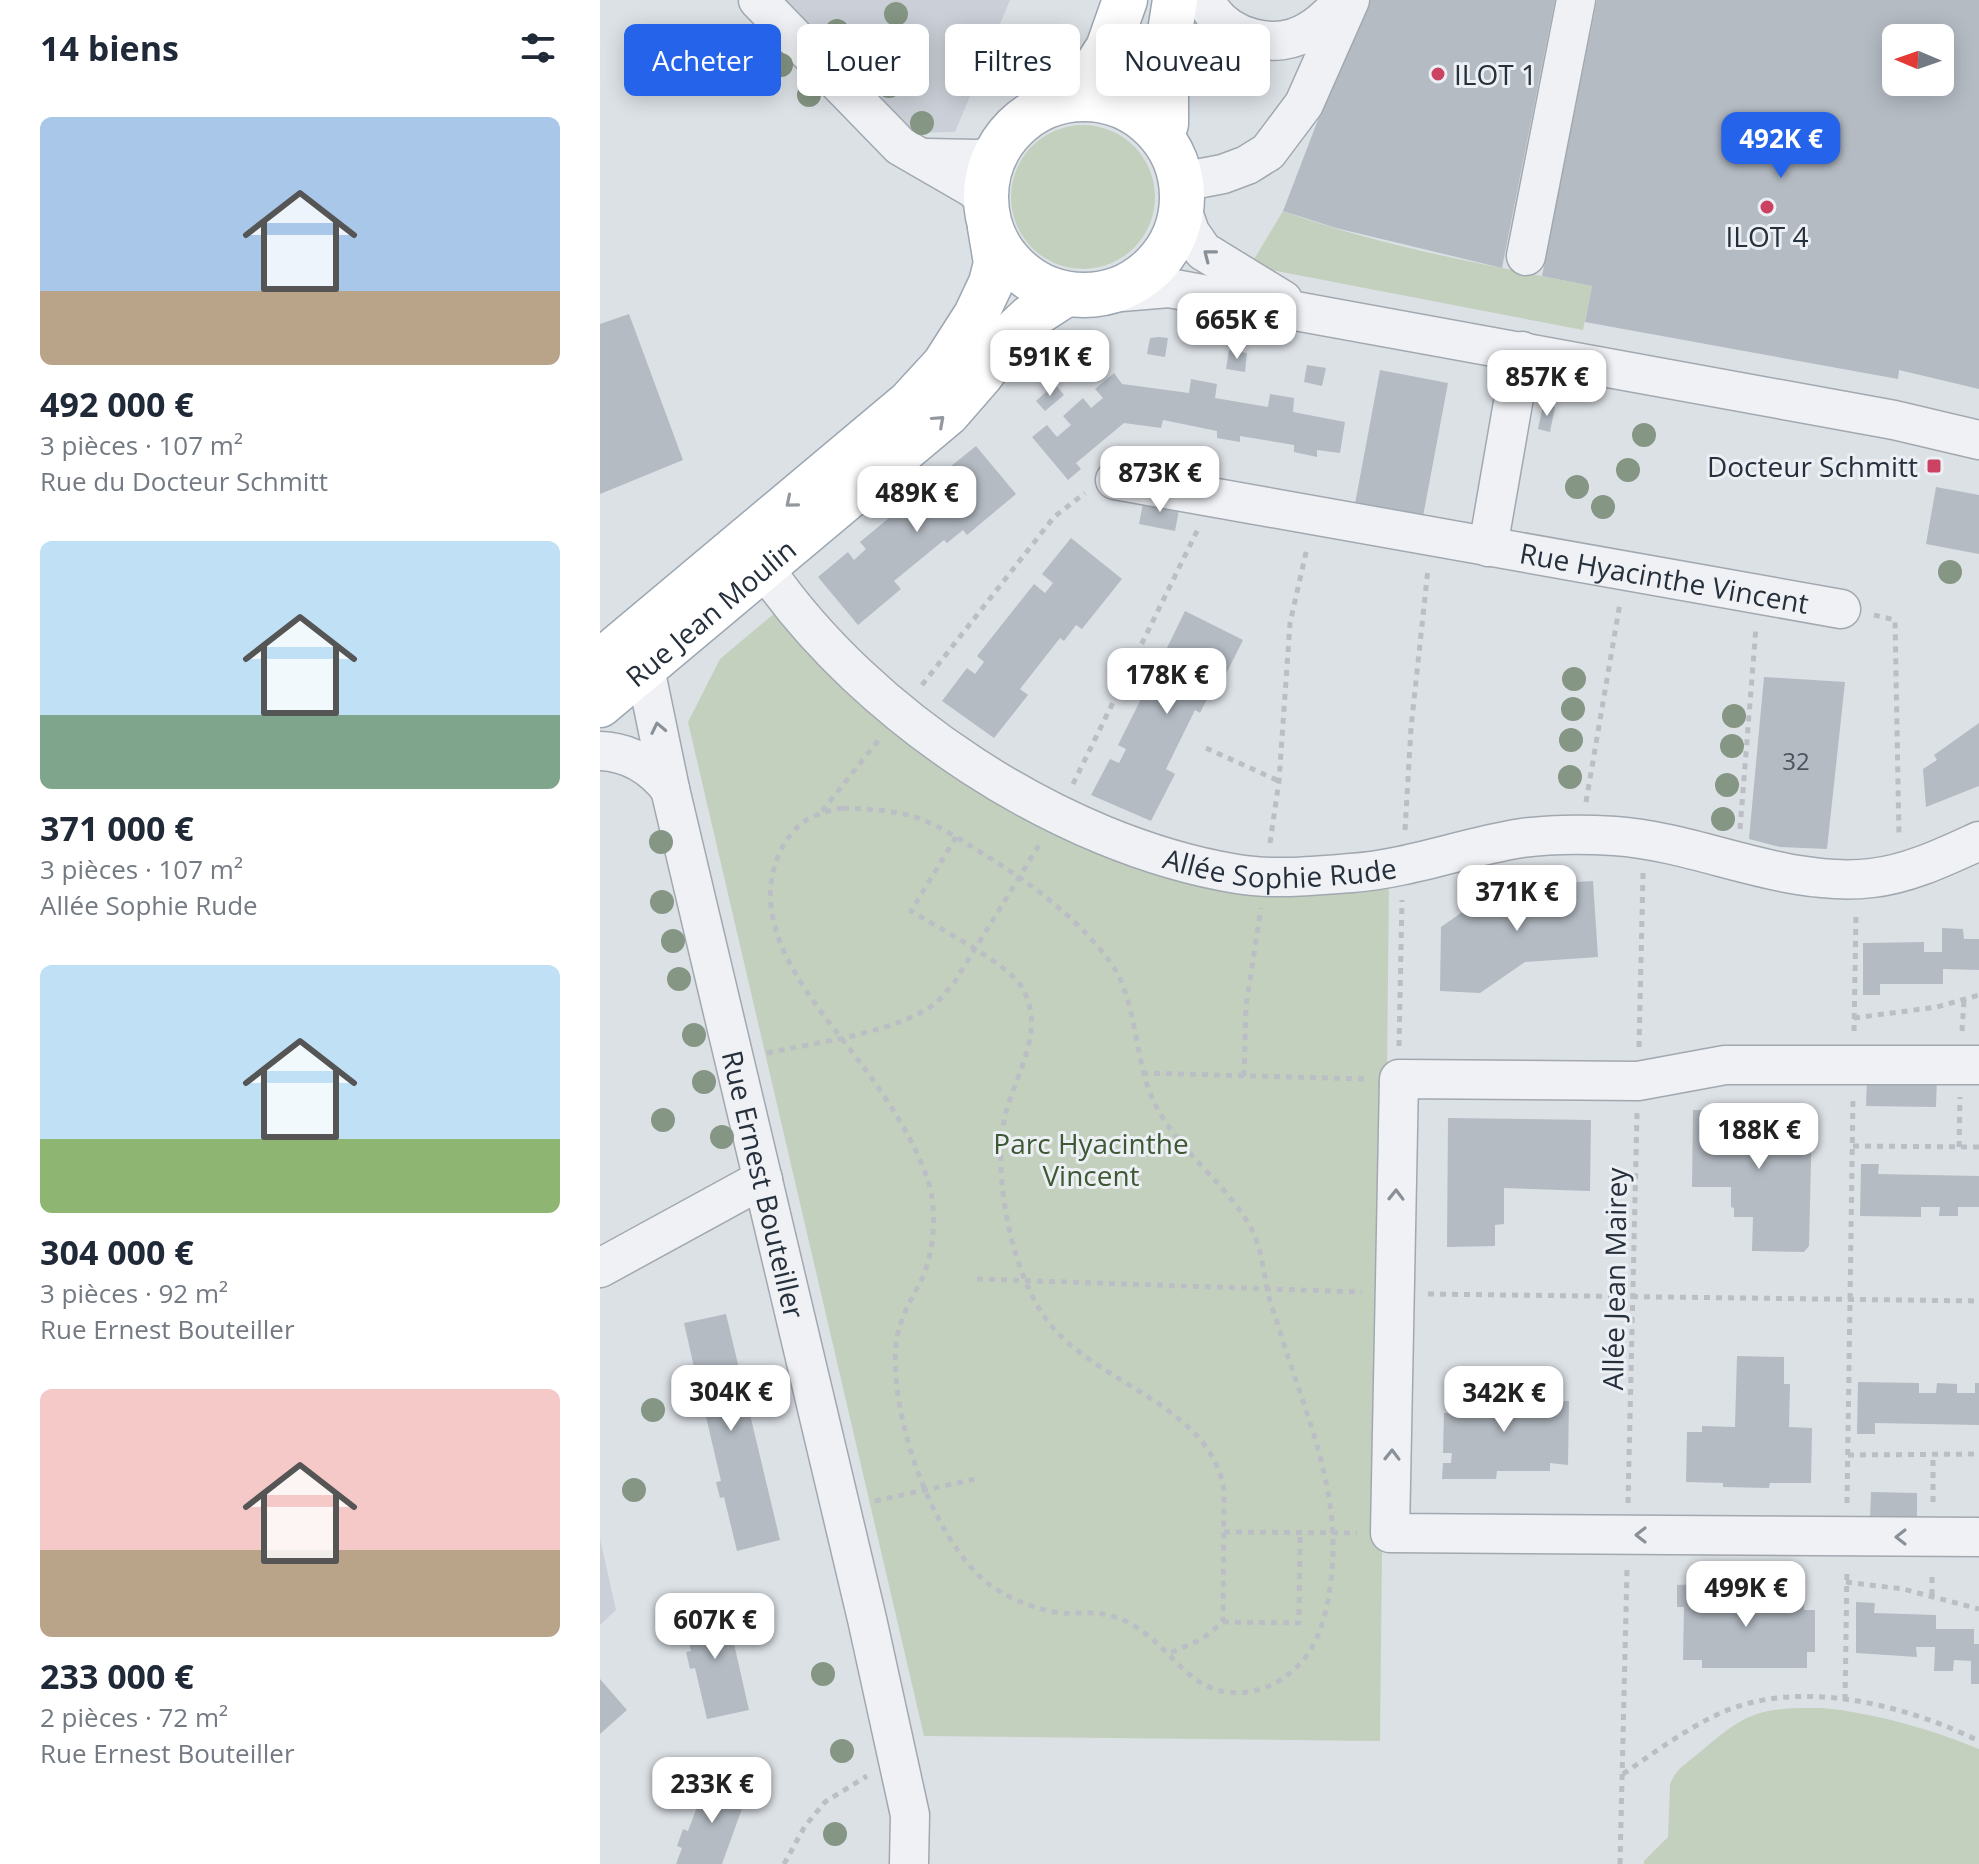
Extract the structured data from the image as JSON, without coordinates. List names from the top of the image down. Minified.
{"streets":{"main road":["Rue Jean Moulin"],"street":["Rue Hyacinthe Vincent","Allée Sophie Rude","Rue Ernest Bouteiller"],"path":["Allée Jean Mairey"]},"crossings":[["Rue Jean Moulin","Allée Sophie Rude"],["Rue Jean Moulin","Rue Ernest Bouteiller"],["Allée Sophie Rude","Allée Jean Mairey"]],"parks":["Parc Hyacinthe Vincent"],"places":{"other":["ILOT 1","ILOT 4"],"transit":["Docteur Schmitt"]},"house_numbers":["32"],"north":"left","page":{"heading":"14 biens","chip":["Acheter","Louer","Filtres","Nouveau"],"list":[{"name":"492 000 €","note":"3 pièces · 107 m² · Rue du Docteur Schmitt"},{"name":"371 000 €","note":"3 pièces · 107 m² · Allée Sophie Rude"},{"name":"304 000 €","note":"3 pièces · 92 m² · Rue Ernest Bouteiller"},{"name":"233 000 €","note":"2 pièces · 72 m² · Rue Ernest Bouteiller"}],"price":["492K €","665K €","591K €","857K €","873K €","489K €","178K €","371K €","188K €","304K €","342K €","499K €","607K €","233K €"]}}
